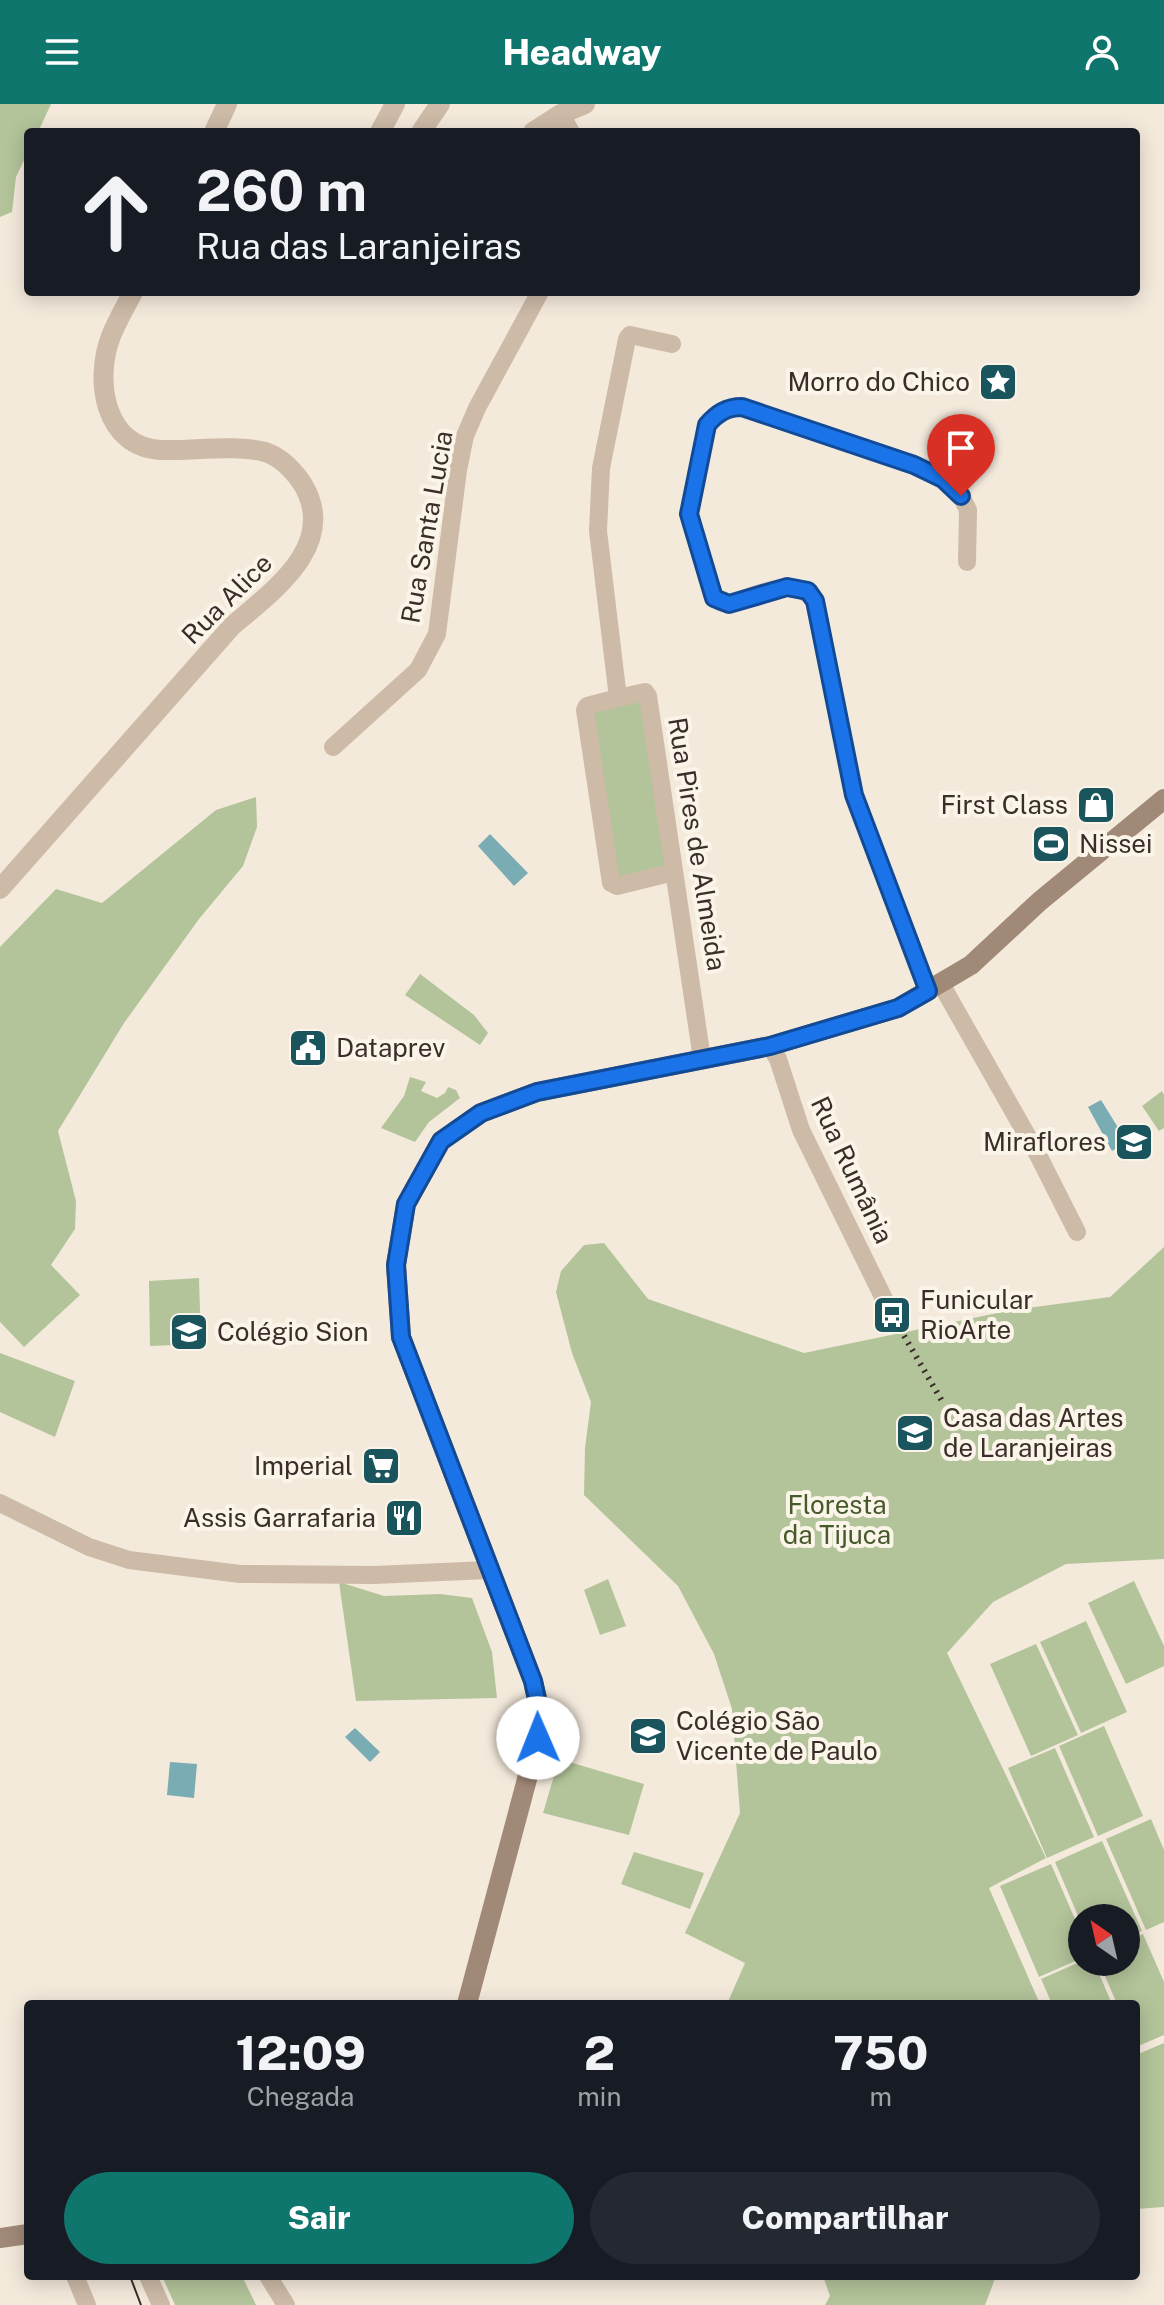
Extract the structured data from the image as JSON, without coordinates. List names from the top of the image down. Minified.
{"streets":{"street":["Rua Santa Lucia","Rua Alice","Rua Pires de Almeida","Rua Rumânia"]},"parks":["Floresta da Tijuca"],"places":{"place":["Morro do Chico"],"shop":["First Class"],"sports":["Nissei"],"public building":["Dataprev"],"school or university":["Miraflores","Colégio Sion","Casa das Artes de Laranjeiras","Colégio São Vicente de Paulo"],"bus stop":["Funicular RioArte"],"supermarket":["Imperial"],"restaurant":["Assis Garrafaria"]},"north":"top left","page":{"header":"Headway","turn":["260 m","Rua das Laranjeiras"],"eta":["12:09","Chegada","2","min","750","m"],"buttons":["Sair","Compartilhar"]}}
